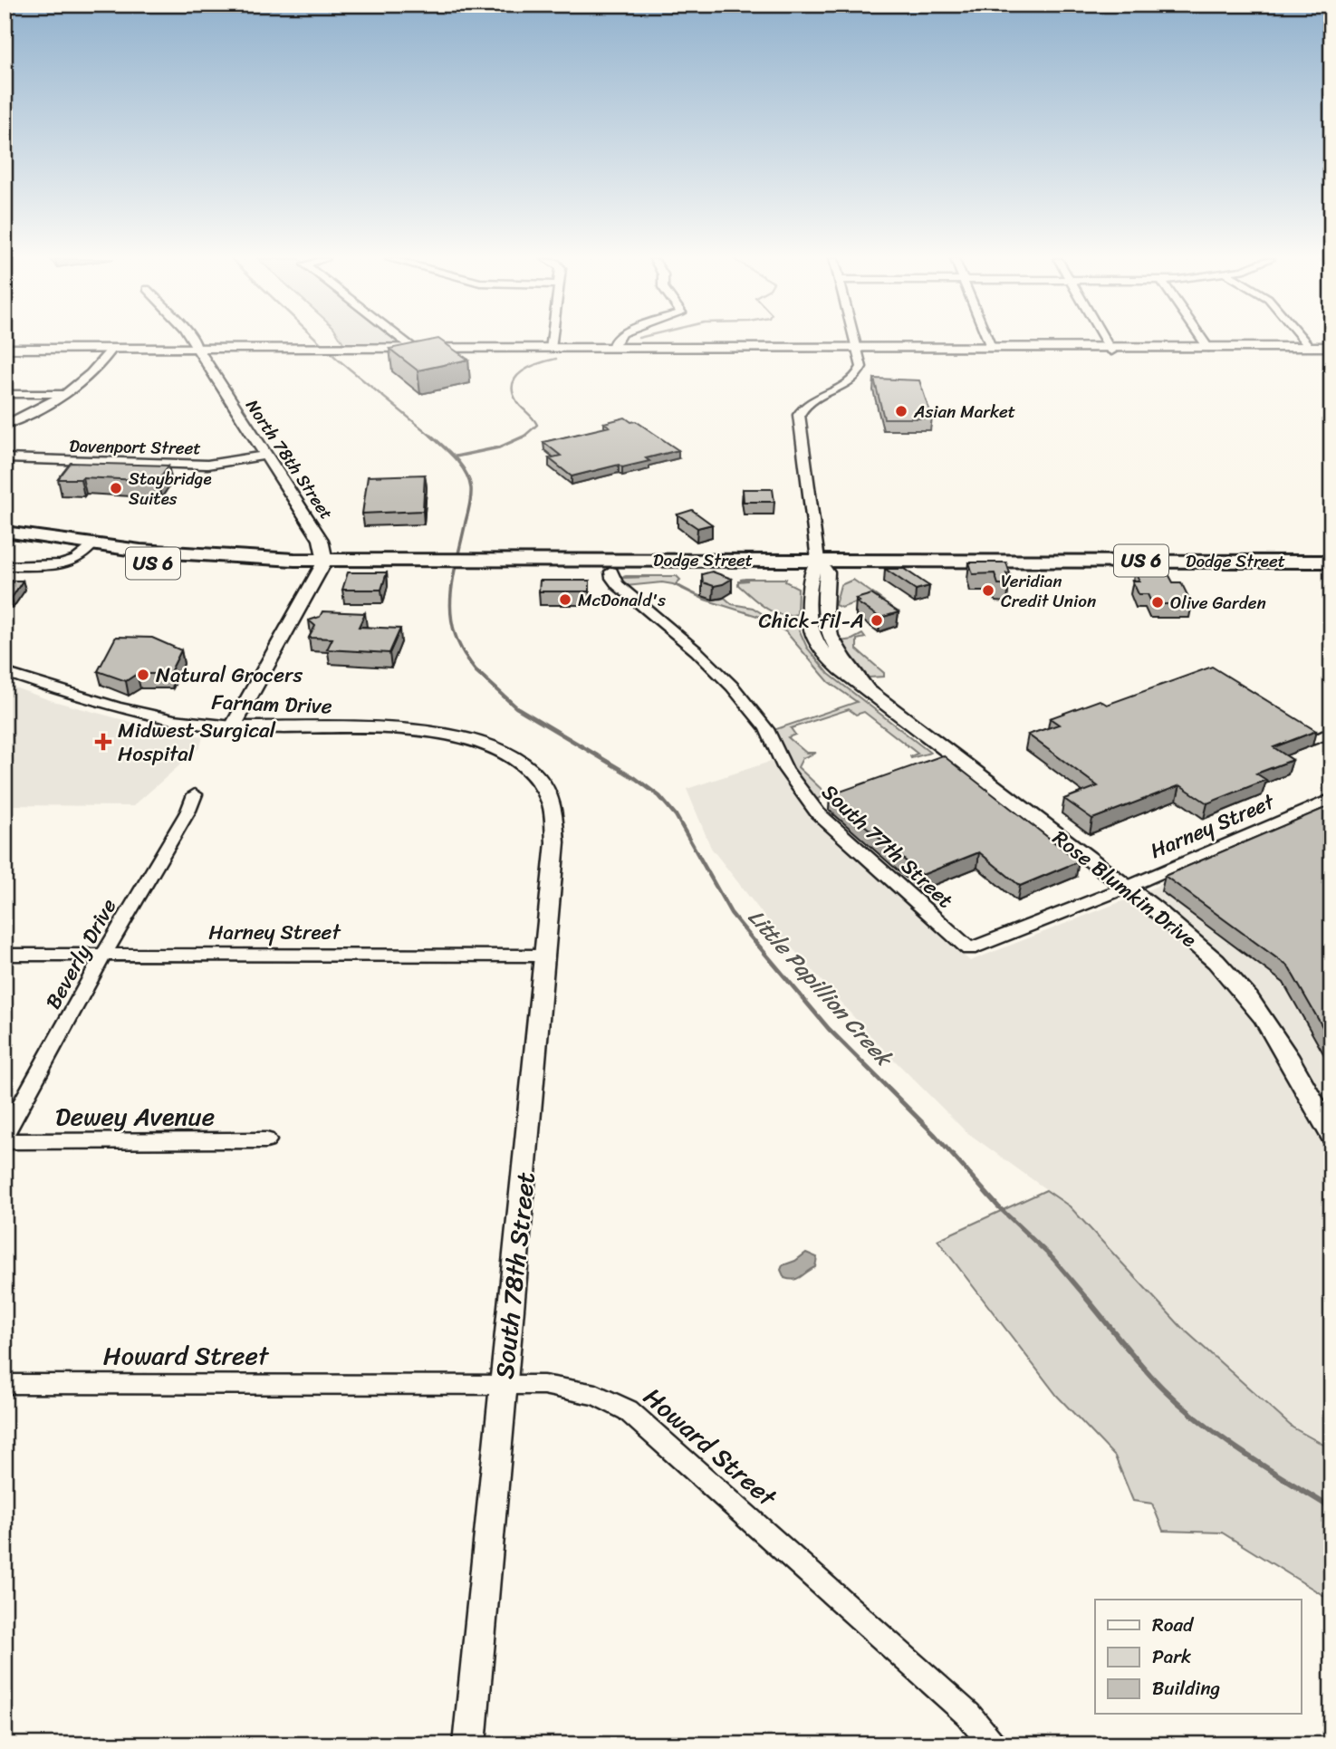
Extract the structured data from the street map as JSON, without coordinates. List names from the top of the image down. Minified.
{"streets":{"highway":["Dodge Street","US 6"],"main road":["North 78th Street","Farnam Drive","Rose Blumkin Drive","South 78th Street"],"street":["Davenport Street","Harney Street","South 77th Street","Beverly Drive","Dewey Avenue","Howard Street"]},"crossings":[["Davenport Street","North 78th Street"],["North 78th Street","Dodge Street"],["Dodge Street","US 6"],["Dodge Street","South 77th Street"],["Dodge Street","Rose Blumkin Drive"],["Farnam Drive","South 78th Street"],["Harney Street","South 77th Street"],["Harney Street","Rose Blumkin Drive"],["Harney Street","Beverly Drive"],["Harney Street","South 78th Street"],["South 78th Street","Howard Street"]],"water":["Little Papillion Creek"],"places":{"other":["Asian Market","Staybridge Suites","Veridian Credit Union","McDonald's","Olive Garden","Chick-fil-A","Natural Grocers"],"health":["Midwest Surgical Hospital"]},"legend":["Road","Park","Building"]}
